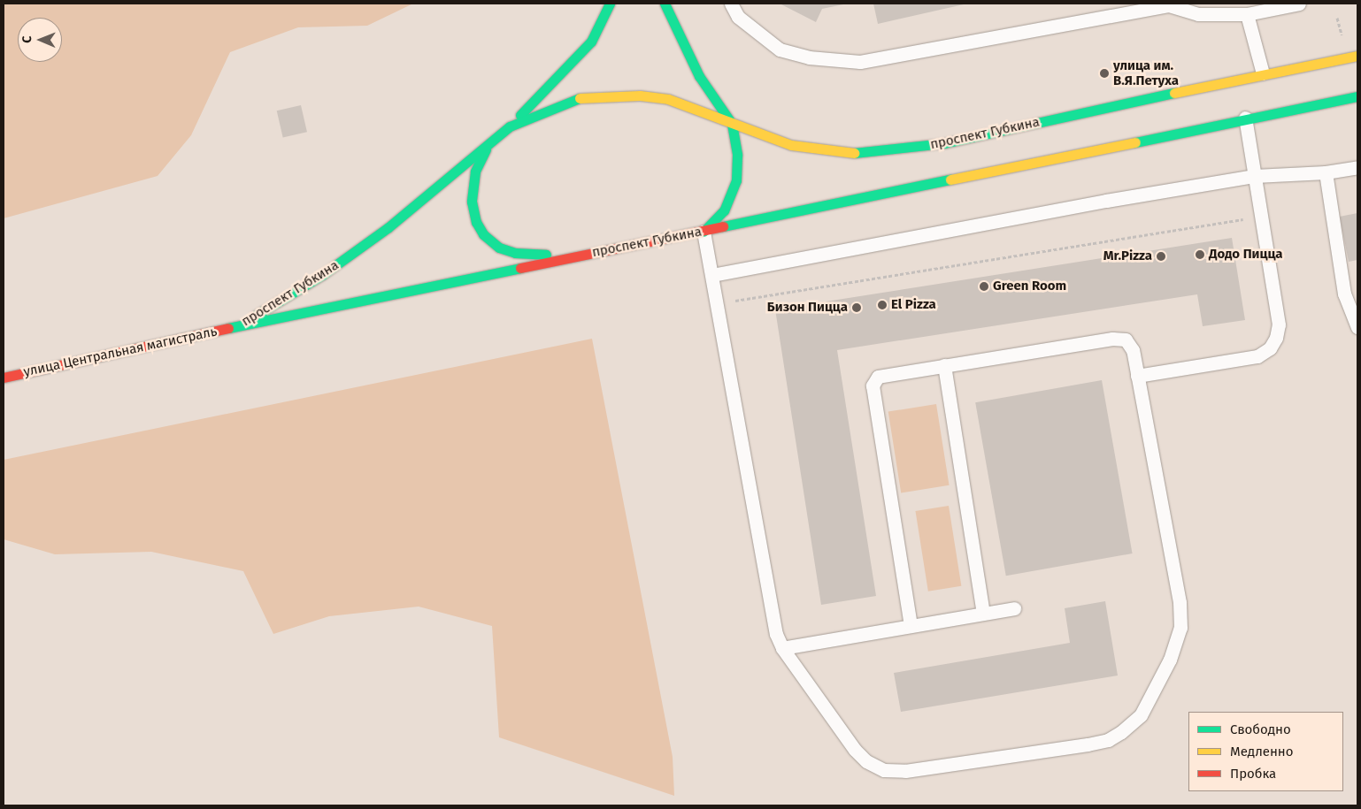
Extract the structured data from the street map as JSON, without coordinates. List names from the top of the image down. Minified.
{"streets":{"main road":["проспект Губкина","улица Центральная магистраль"]},"crossings":[["проспект Губкина","улица Центральная магистраль"]],"places":["улица им. В.Я.Петуха","Додо Пицца","Mr.Pizza","Green Room","El Pizza","Бизон Пицца"],"legend":["Свободно","Медленно","Пробка"],"north":"left"}
